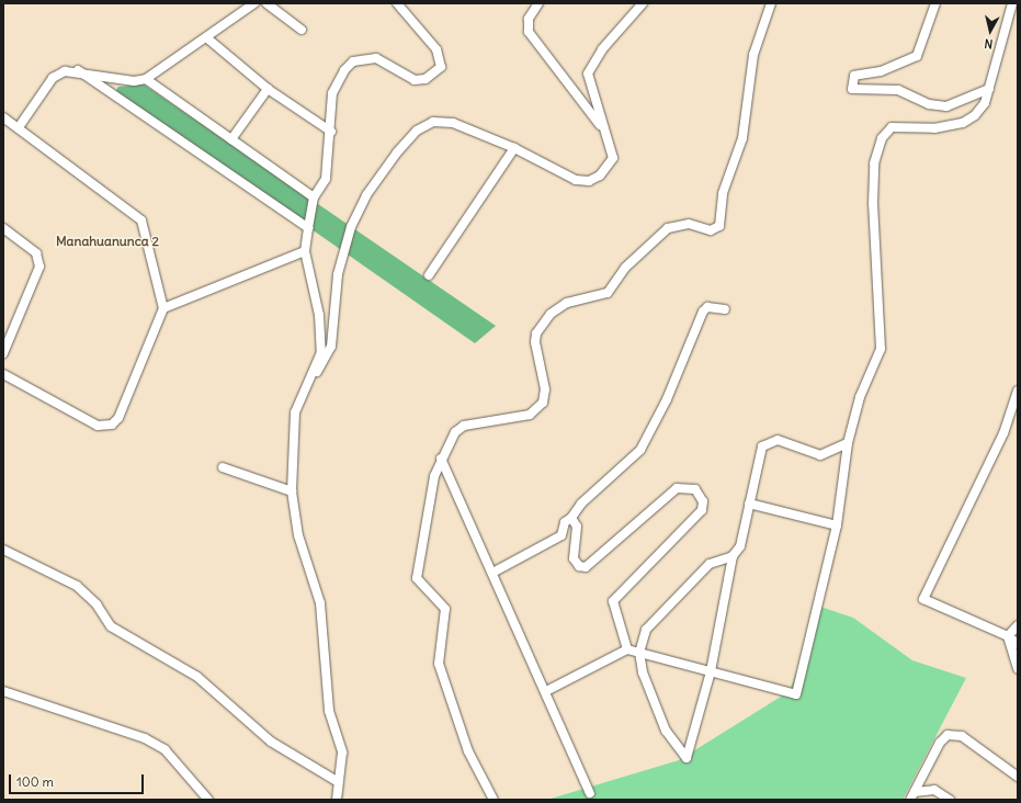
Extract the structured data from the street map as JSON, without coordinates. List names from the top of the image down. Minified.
{"districts":["Manahuanunca 2"],"scale_bar":"100 m","north":"bottom"}
